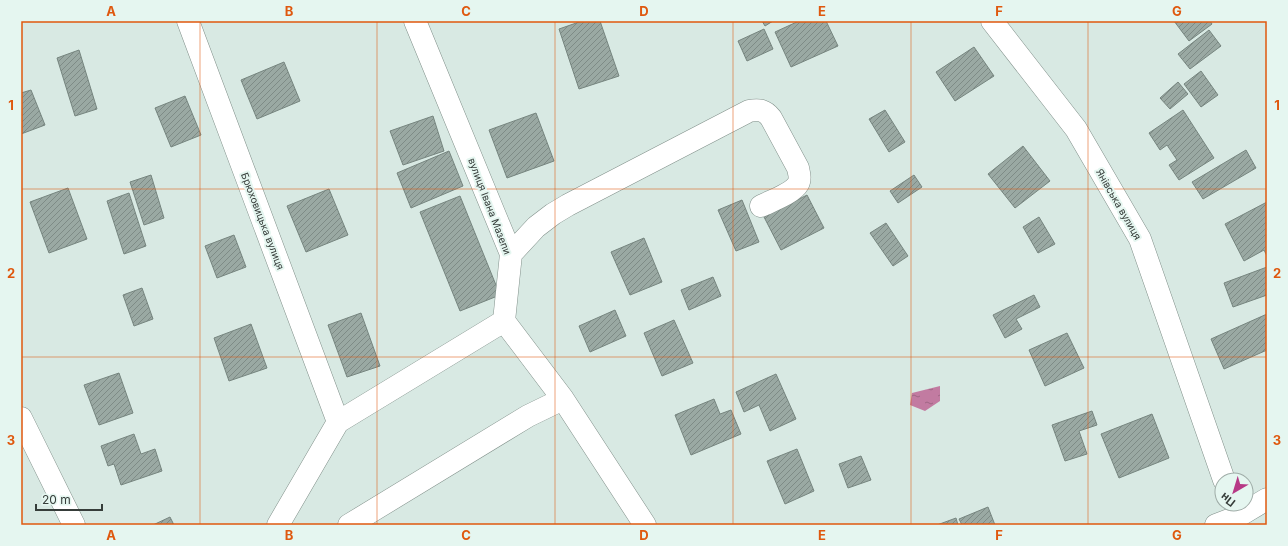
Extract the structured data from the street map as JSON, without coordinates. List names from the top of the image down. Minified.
{"streets":{"street":["Янівська вулиця","вулиця Івана Мазепи","Брюховицька вулиця"]},"scale_bar":"20 m","north":"bottom left","grid":{"columns":["A","B","C","D","E","F","G"],"rows":["1","2","3"]}}
